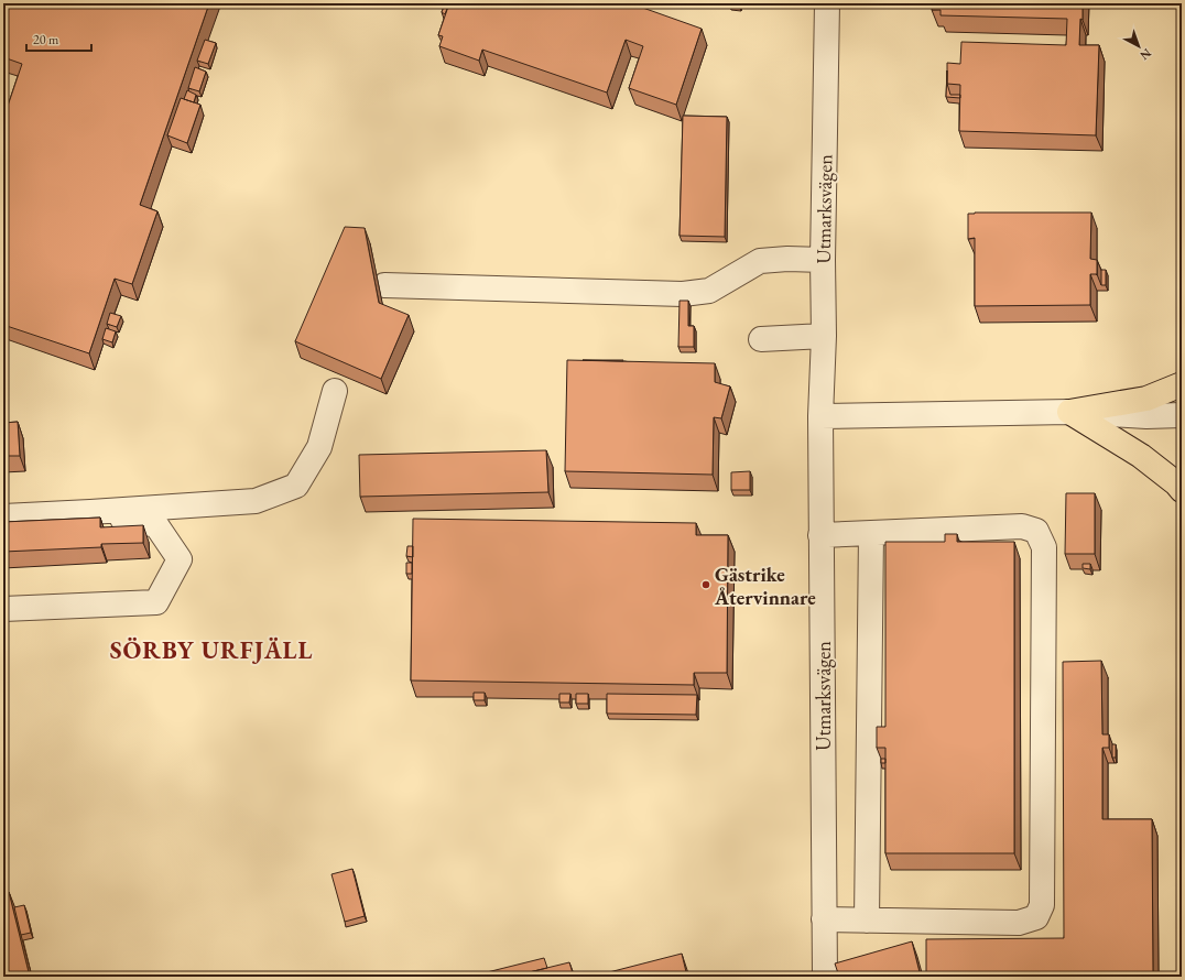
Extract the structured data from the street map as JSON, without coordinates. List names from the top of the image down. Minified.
{"streets":{"street":["Utmarksvägen"]},"districts":["SÖRBY URFJÄLL"],"places":["Gästrike Återvinnare"],"scale_bar":"20 m","north":"bottom right"}
